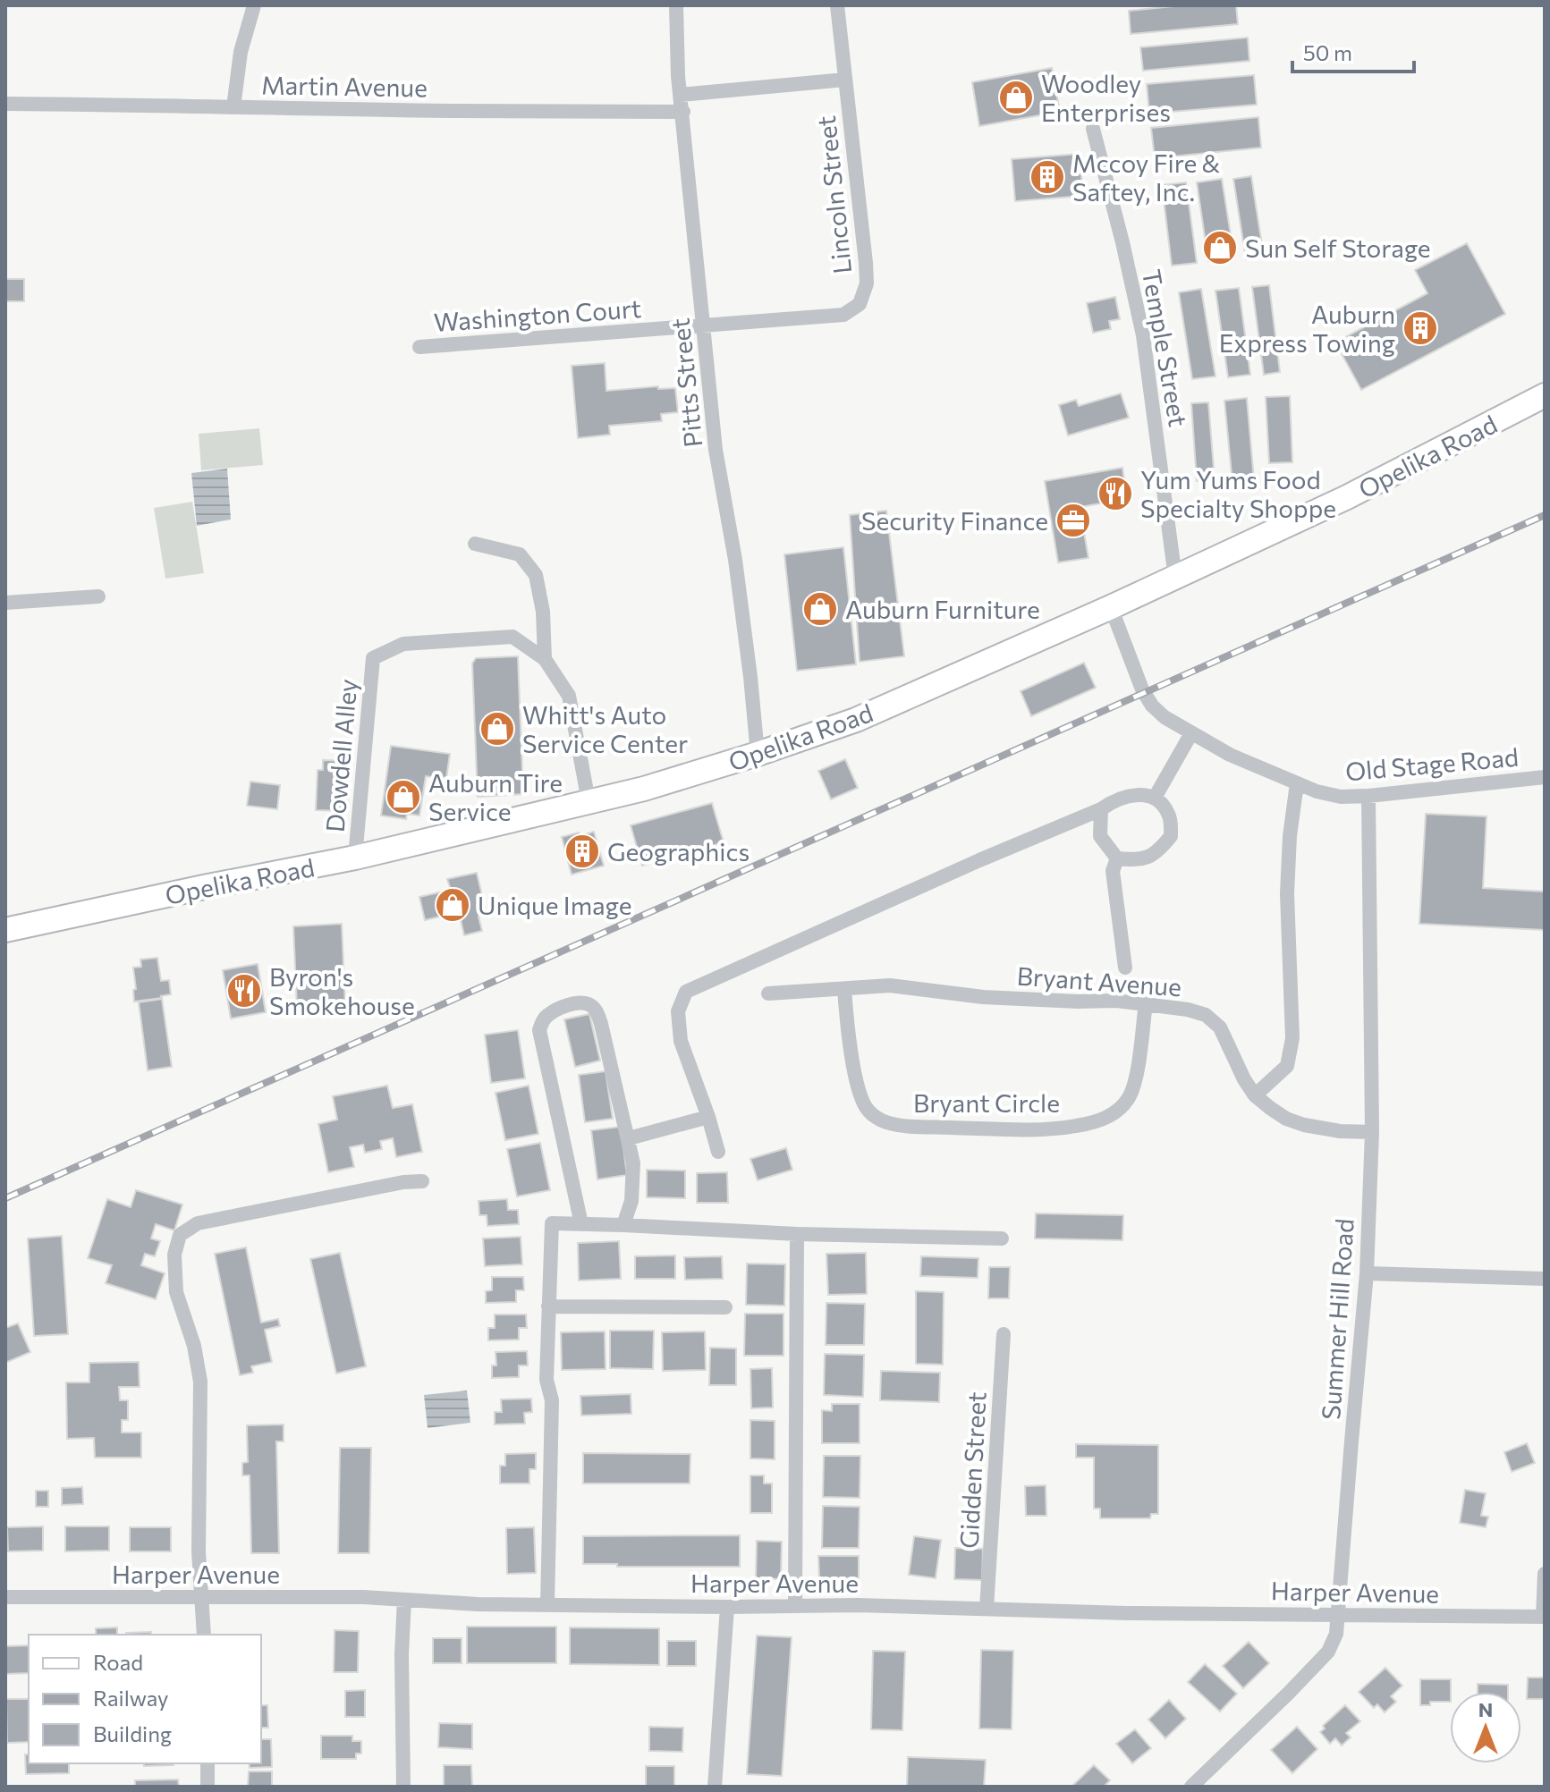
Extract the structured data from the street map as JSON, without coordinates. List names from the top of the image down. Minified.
{"streets":{"main road":["Opelika Road"],"street":["Martin Avenue","Lincoln Street","Washington Court","Temple Street","Pitts Street","Dowdell Alley","Old Stage Road","Bryant Avenue","Bryant Circle","Summer Hill Road","Gidden Street","Harper Avenue"]},"crossings":[["Martin Avenue","Pitts Street"],["Lincoln Street","Washington Court"],["Lincoln Street","Pitts Street"],["Washington Court","Pitts Street"],["Temple Street","Opelika Road"],["Pitts Street","Opelika Road"],["Opelika Road","Dowdell Alley"],["Opelika Road","Old Stage Road"],["Old Stage Road","Summer Hill Road"],["Bryant Avenue","Bryant Circle"],["Bryant Avenue","Summer Hill Road"],["Summer Hill Road","Harper Avenue"],["Gidden Street","Harper Avenue"]],"places":{"shop":["Woodley Enterprises","Sun Self Storage","Auburn Furniture","Whitt's Auto Service Center","Auburn Tire Service","Unique Image"],"building":["Mccoy Fire & Saftey, Inc.","Auburn Express Towing","Geographics"],"restaurant":["Yum Yums Food Specialty Shoppe","Byron's Smokehouse"],"office":["Security Finance"]},"legend":["Road","Railway","Building"],"scale_bar":"50 m","north":"top"}
